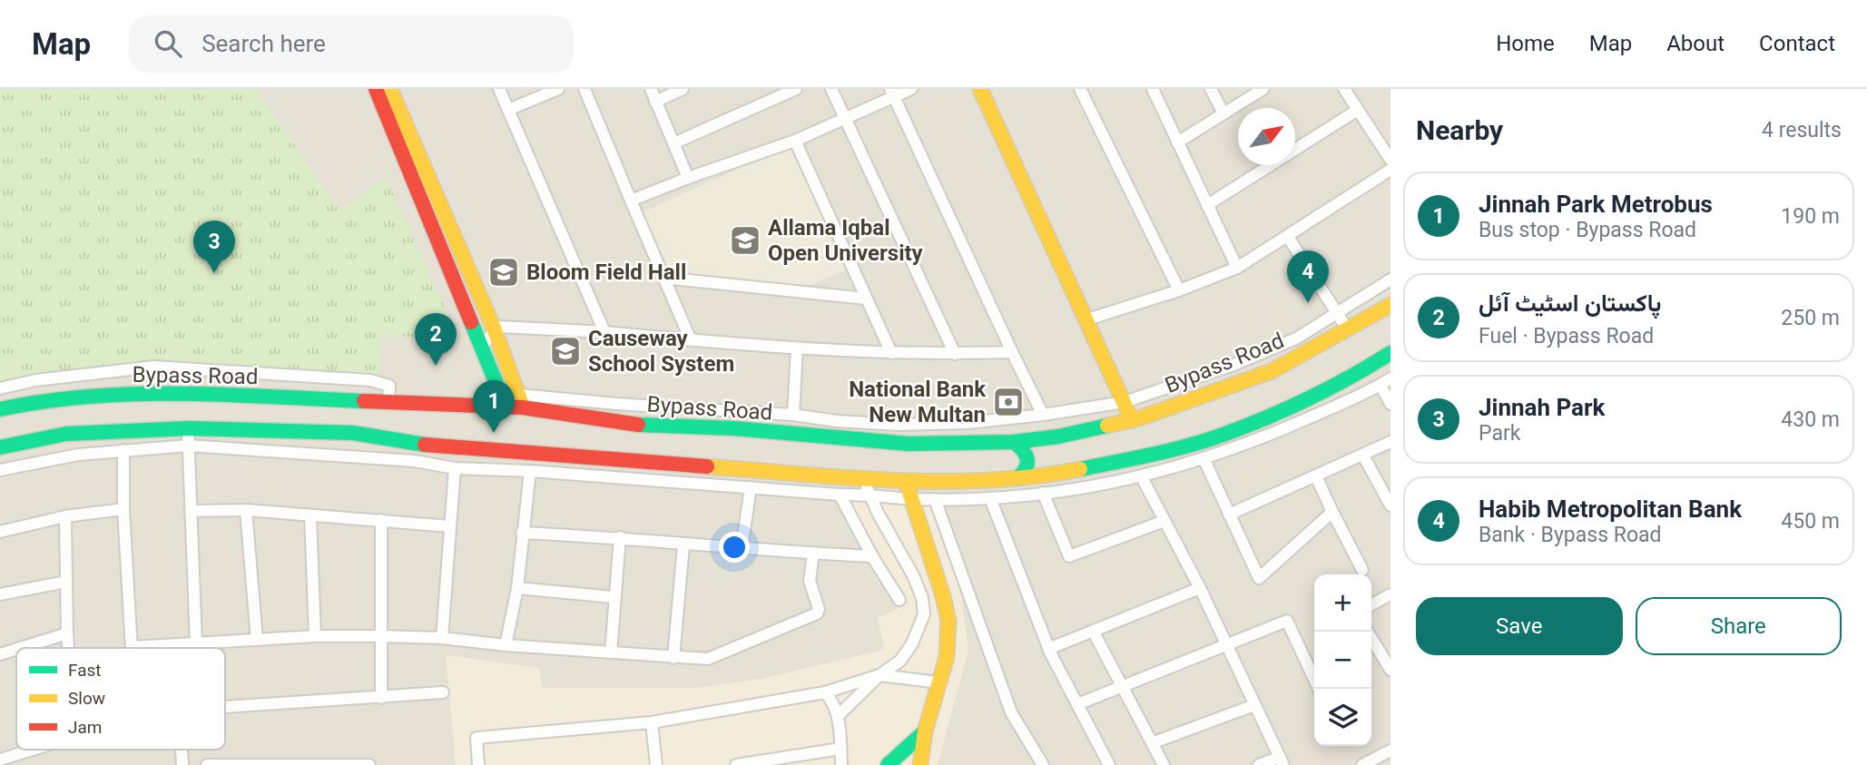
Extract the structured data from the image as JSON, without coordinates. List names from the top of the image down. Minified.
{"streets":{"main road":["Bypass Road"]},"places":{"school or university":["Allama Iqbal Open University","Bloom Field Hall","Causeway School System"],"bank":["National Bank New Multan"]},"legend":["Fast","Slow","Jam"],"north":"top right","page":{"header":"Map","search":"Search here","nav":["Home","Map","About","Contact"],"heading":["Nearby","4 results"],"list":[{"mark":"1","name":"Jinnah Park Metrobus","note":"Bus stop · Bypass Road","value":"190 m"},{"mark":"2","name":"پاکستان اسٹیٹ آئل","note":"Fuel · Bypass Road","value":"250 m"},{"mark":"3","name":"Jinnah Park","note":"Park","value":"430 m"},{"mark":"4","name":"Habib Metropolitan Bank","note":"Bank · Bypass Road","value":"450 m"}],"pins":["3","4","2","1"],"map_buttons":["+","−"],"buttons":["Save","Share"]}}
